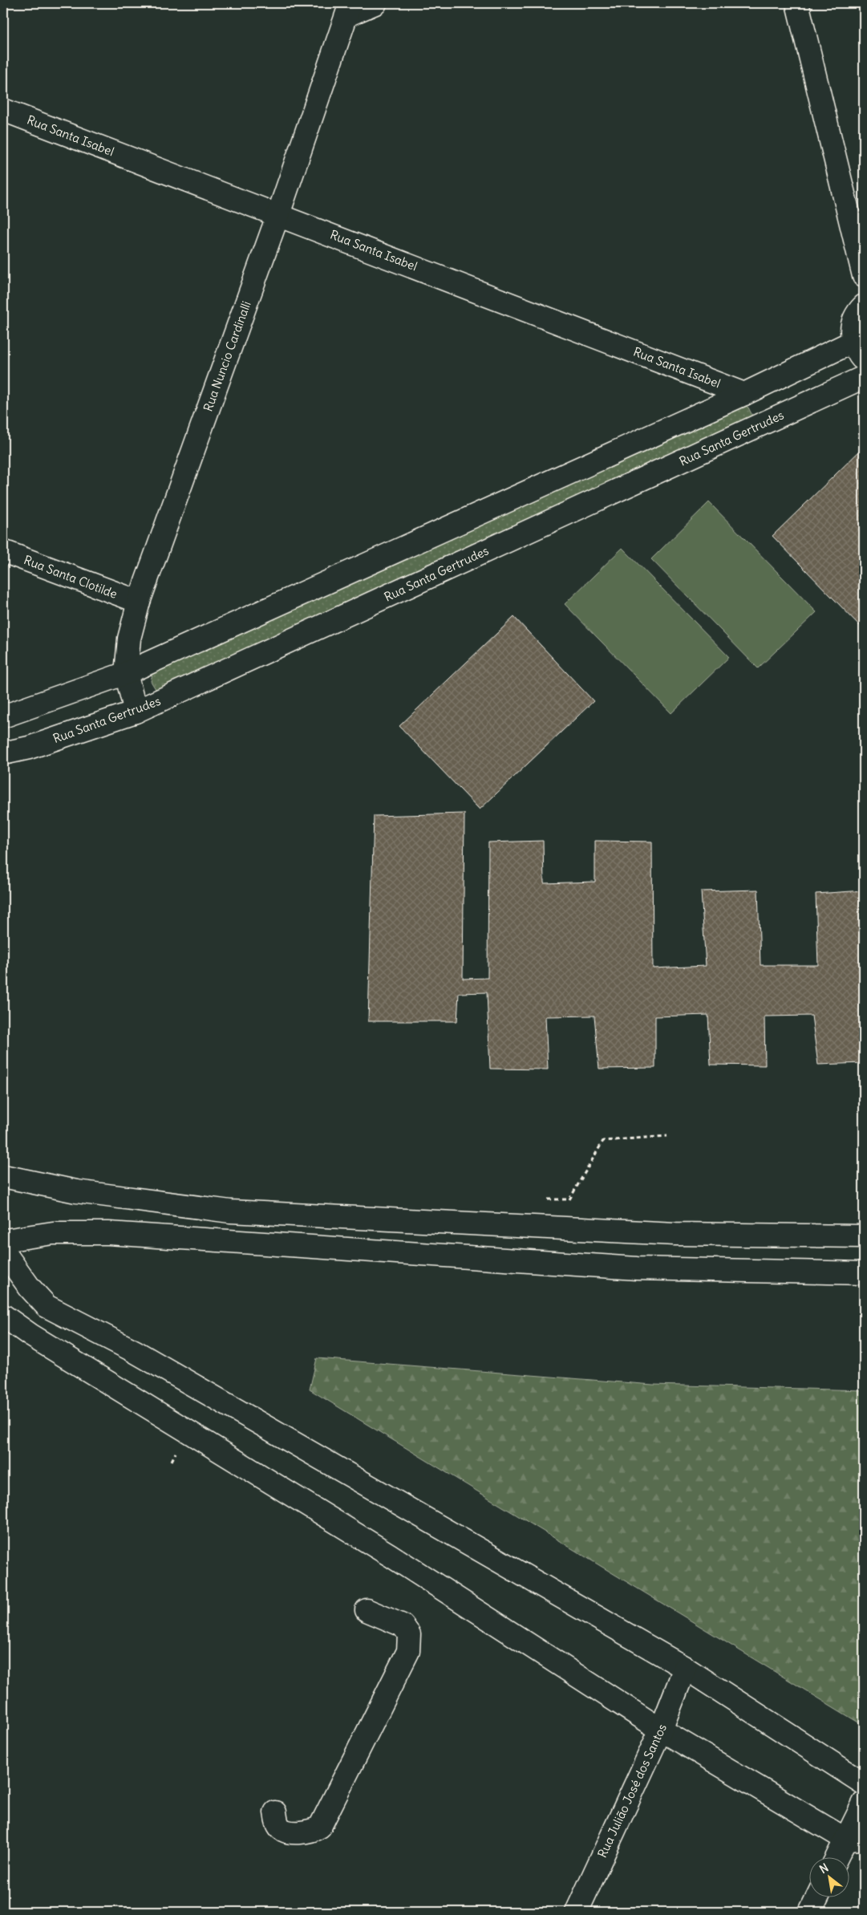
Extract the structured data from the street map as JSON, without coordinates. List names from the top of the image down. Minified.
{"streets":{"street":["Rua Santa Isabel","Rua Nuncio Cardinalli","Rua Santa Gertrudes","Rua Santa Clotilde","Rua Julião José dos Santos"]},"crossings":[["Rua Santa Isabel","Rua Nuncio Cardinalli"],["Rua Nuncio Cardinalli","Rua Santa Gertrudes"],["Rua Nuncio Cardinalli","Rua Santa Clotilde"]],"north":"top left"}
